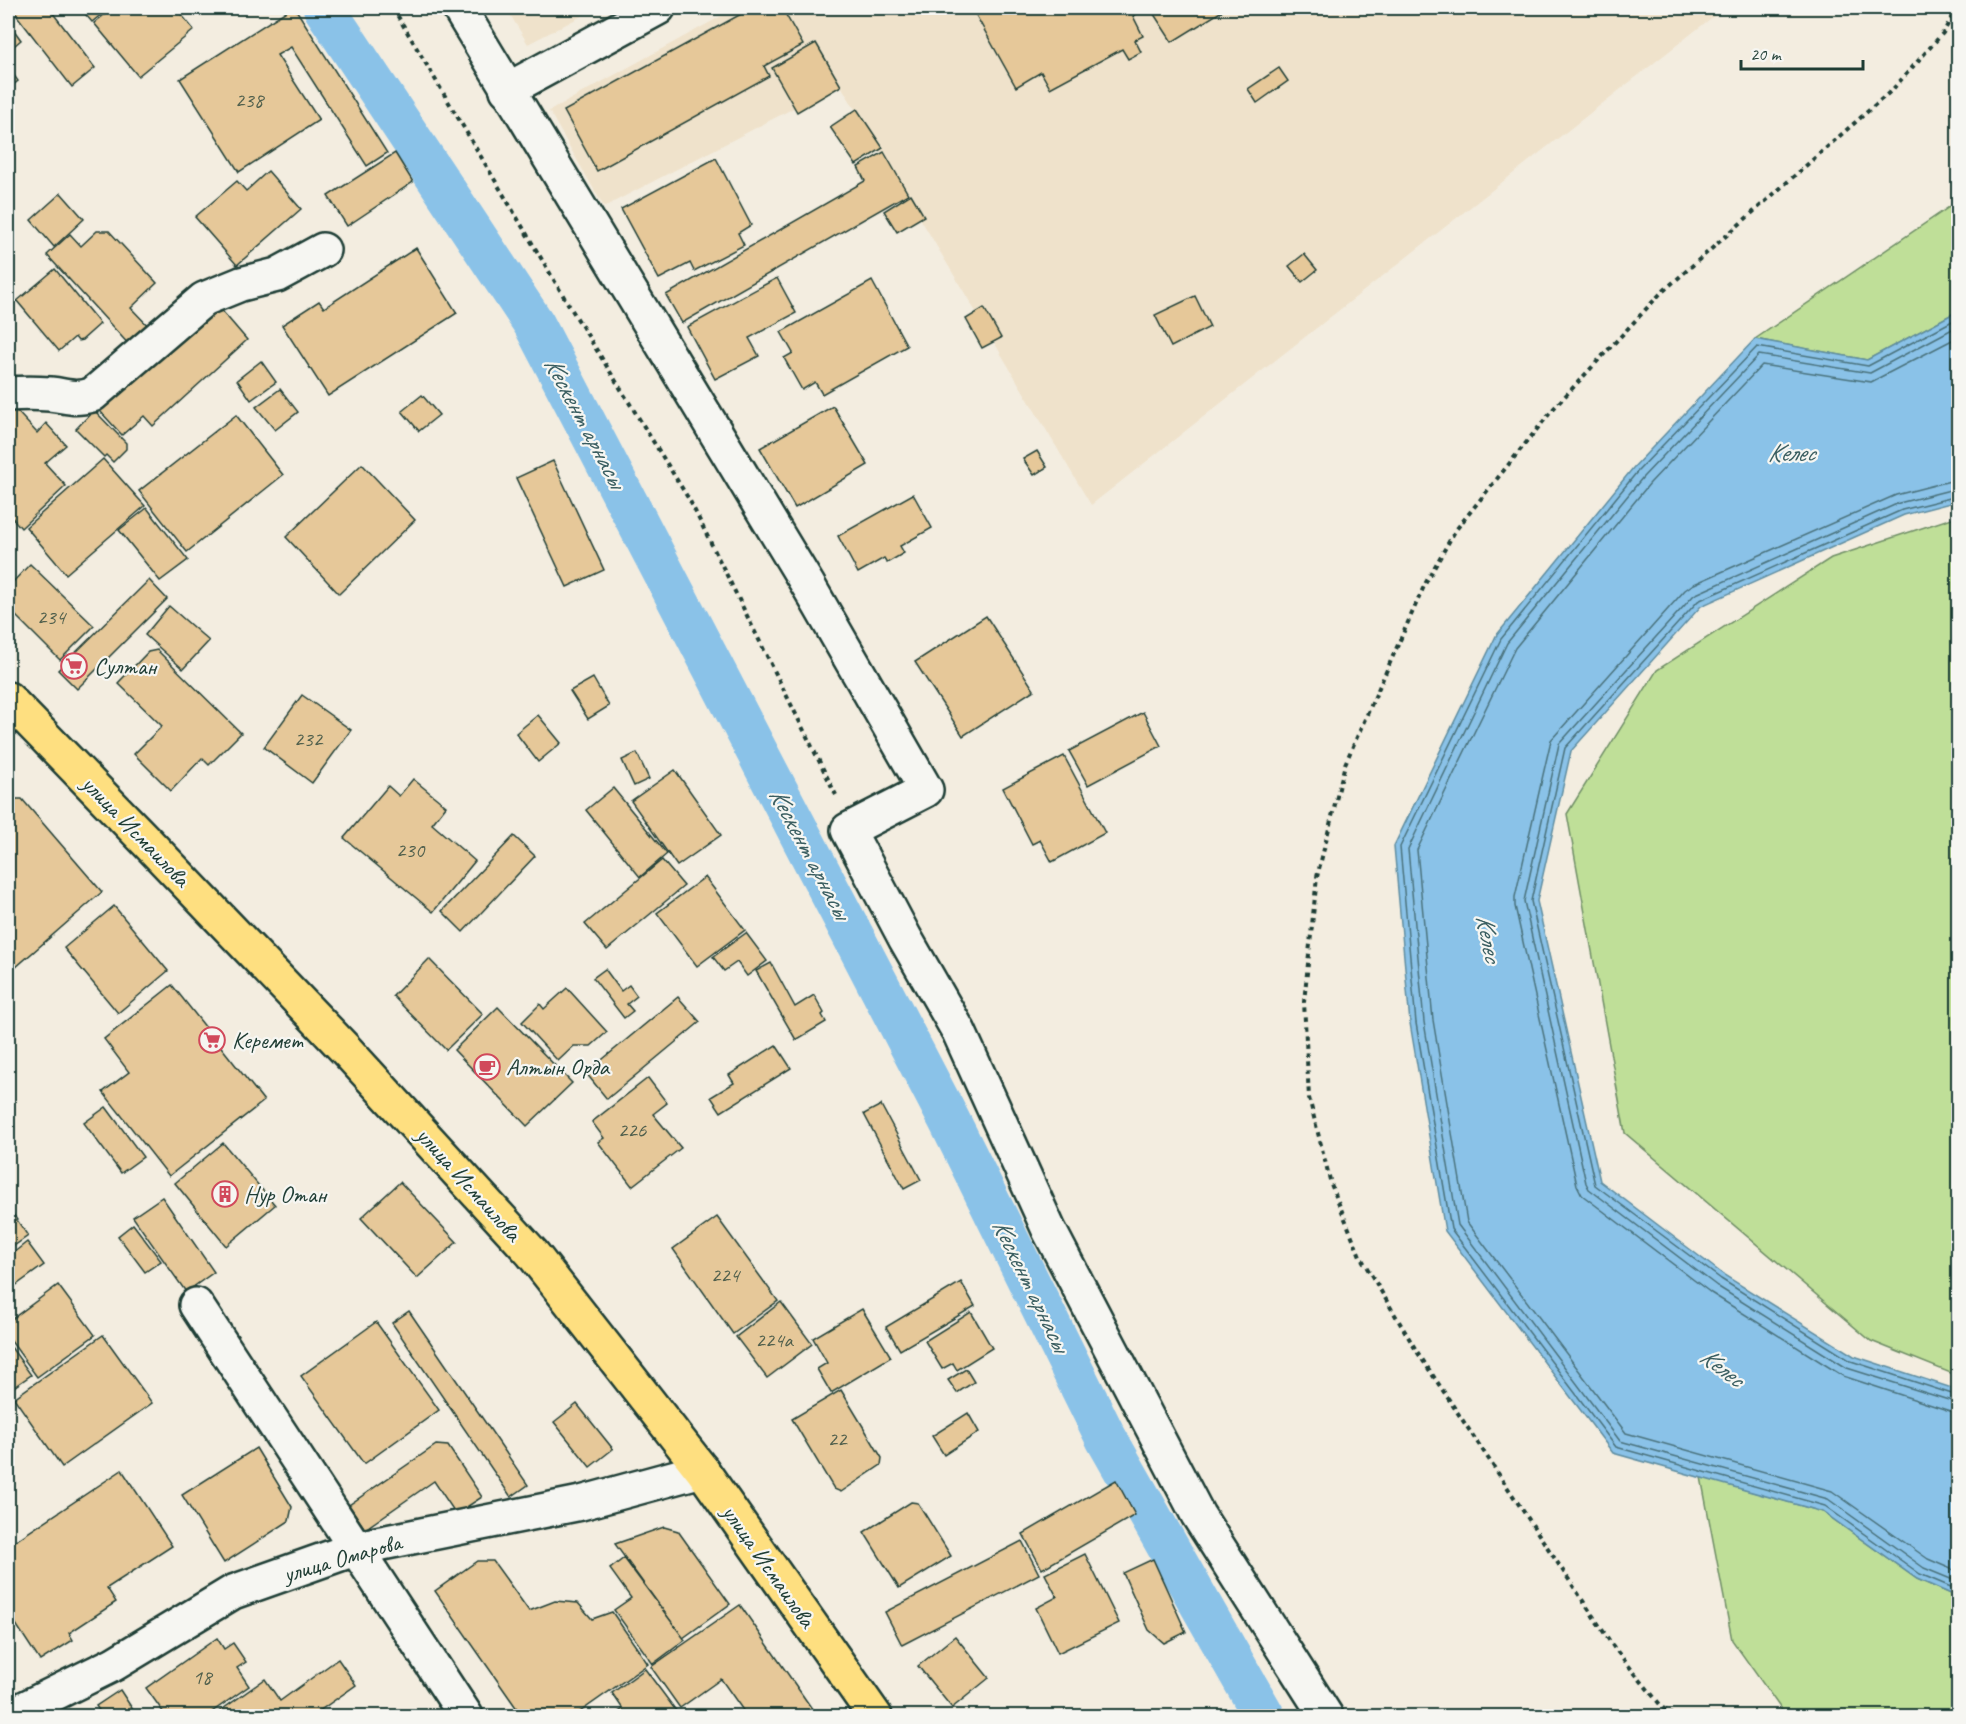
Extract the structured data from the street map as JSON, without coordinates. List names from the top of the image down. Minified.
{"streets":{"main road":["улица Исмаилова"],"street":["улица Омарова"]},"crossings":[["улица Исмаилова","улица Омарова"]],"water":["Кескент арнасы","Келес"],"places":{"supermarket":["Султан","Керемет"],"cafe":["Алтын Орда"],"building":["Нур Отан"]},"house_numbers":["238","234","232","230","226","224","224а","22","18"],"scale_bar":"20 m"}
